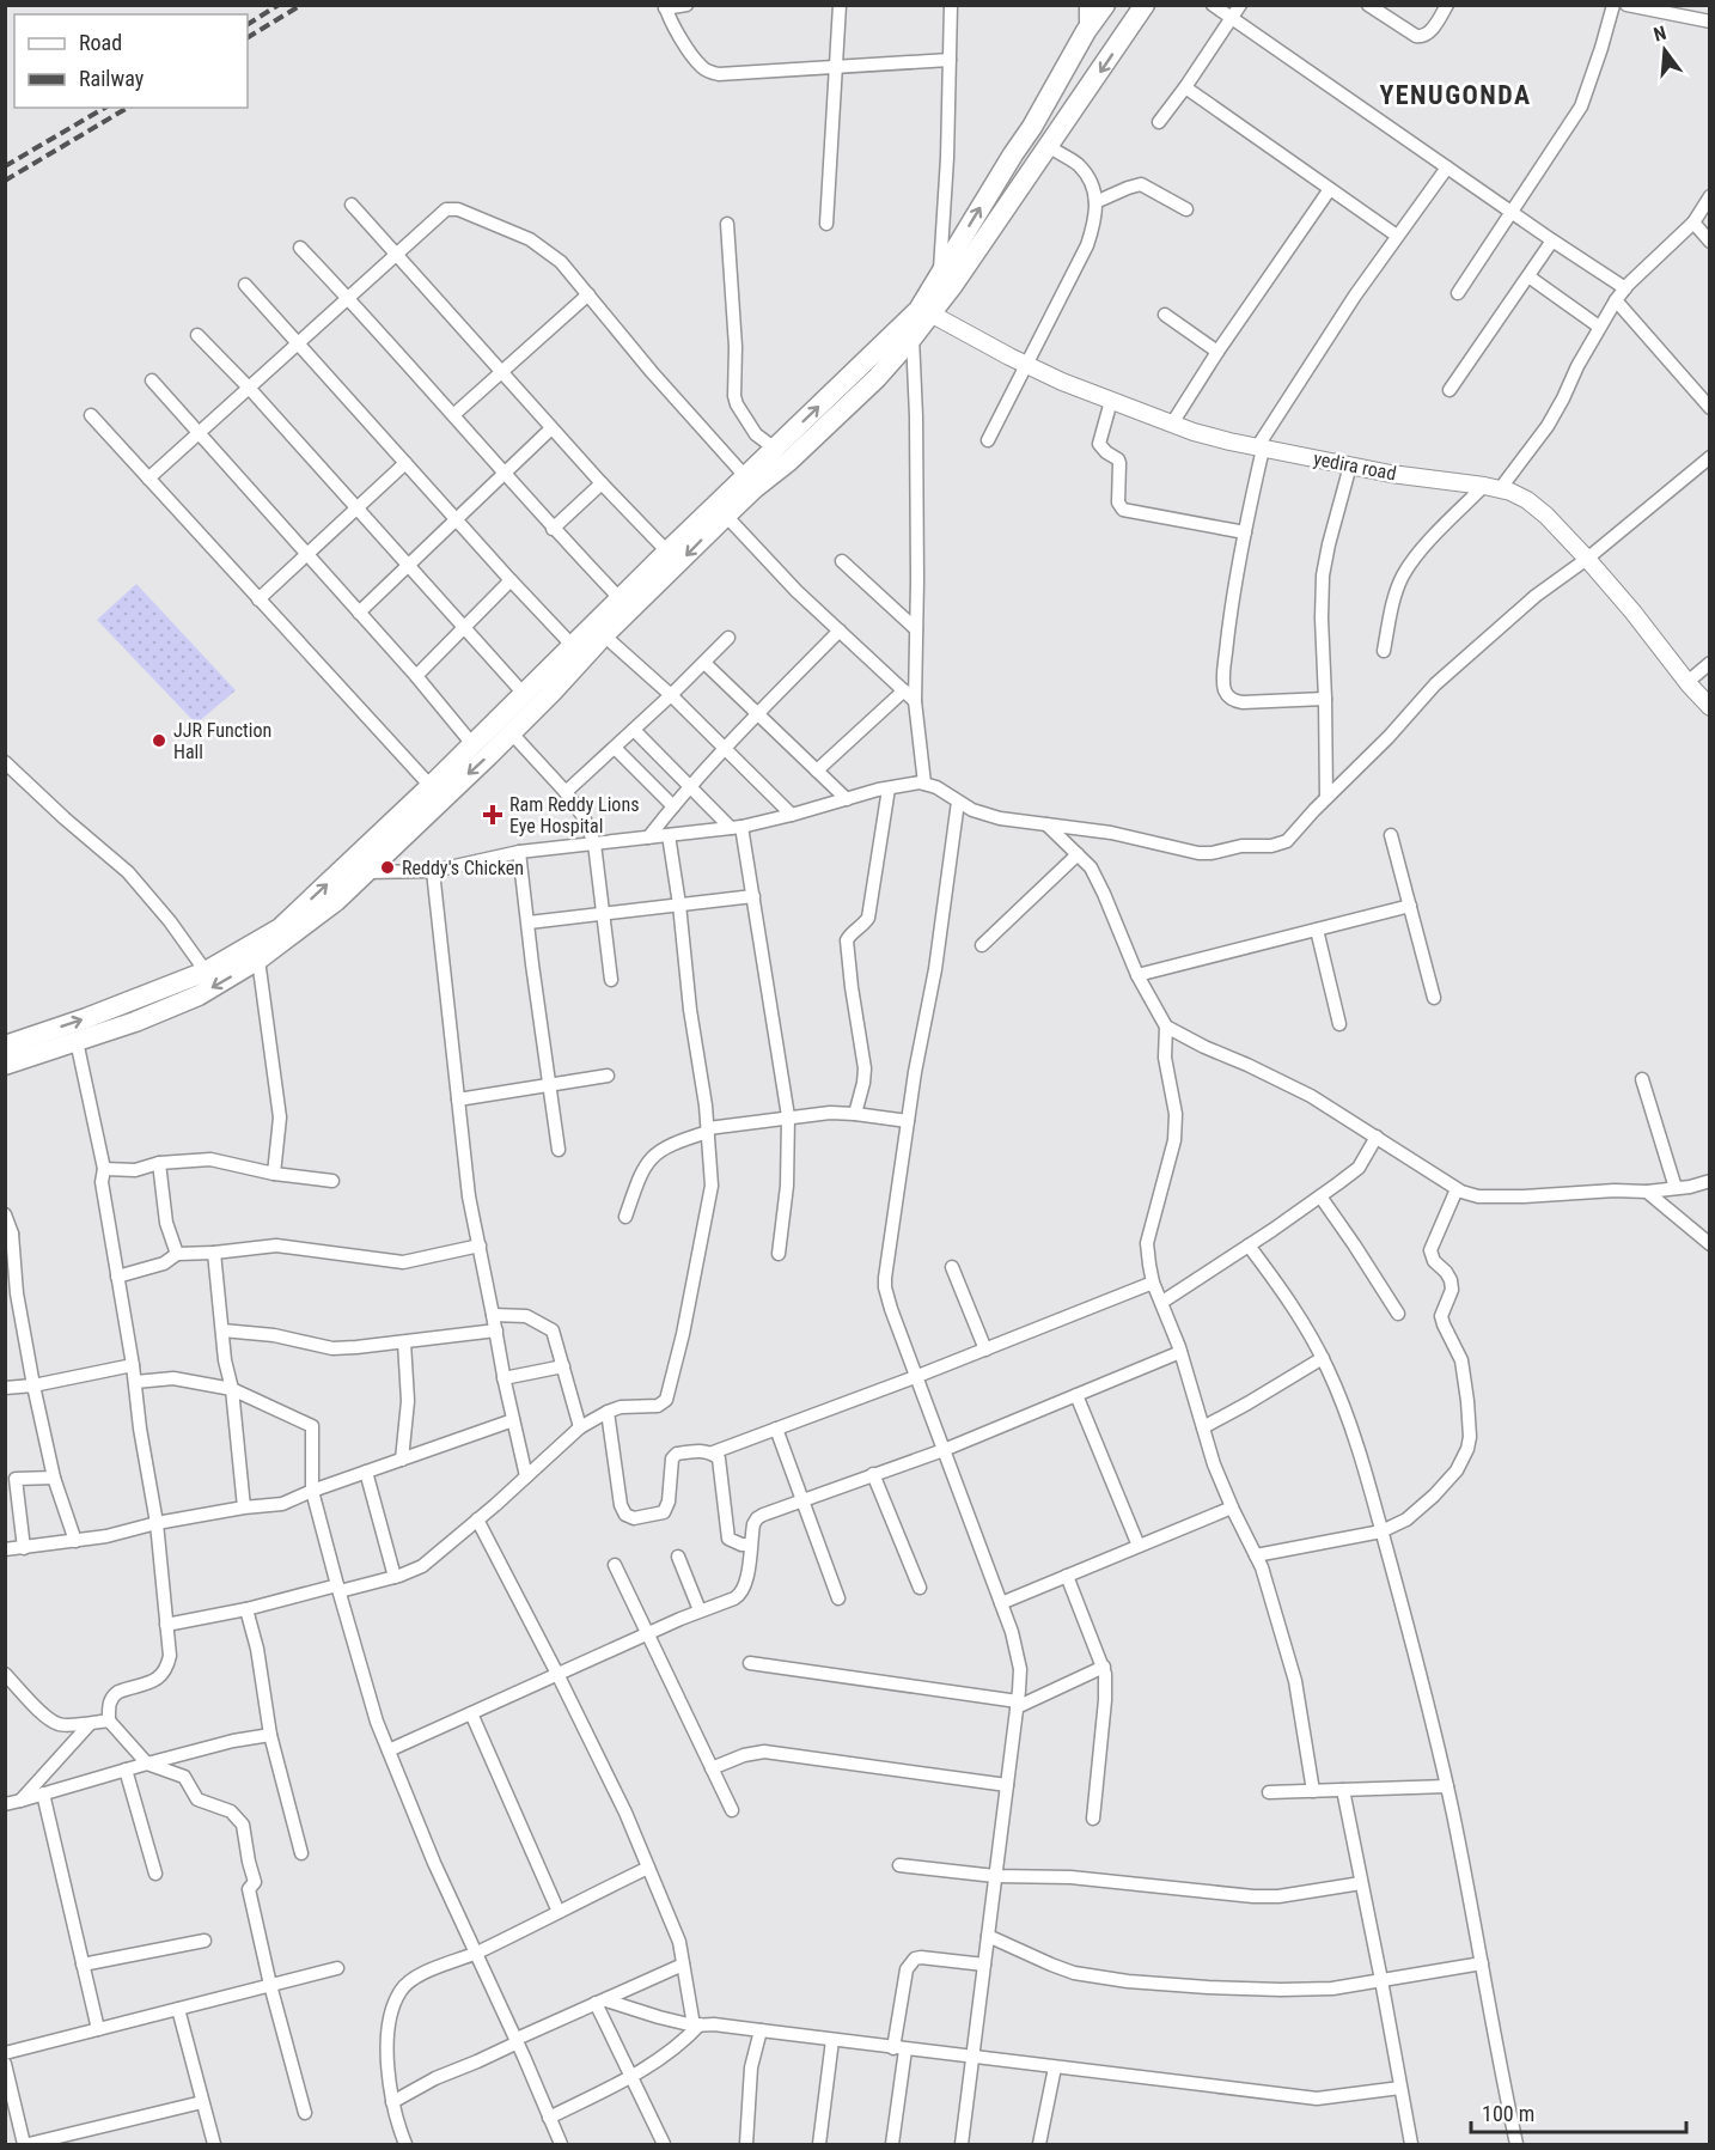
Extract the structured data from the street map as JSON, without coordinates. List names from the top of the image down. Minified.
{"streets":{"main road":["yedira road"]},"districts":["YENUGONDA"],"places":{"other":["JJR Function Hall","Reddy's Chicken"],"health":["Ram Reddy Lions Eye Hospital"]},"legend":["Road","Railway"],"scale_bar":"100 m","north":"top"}
